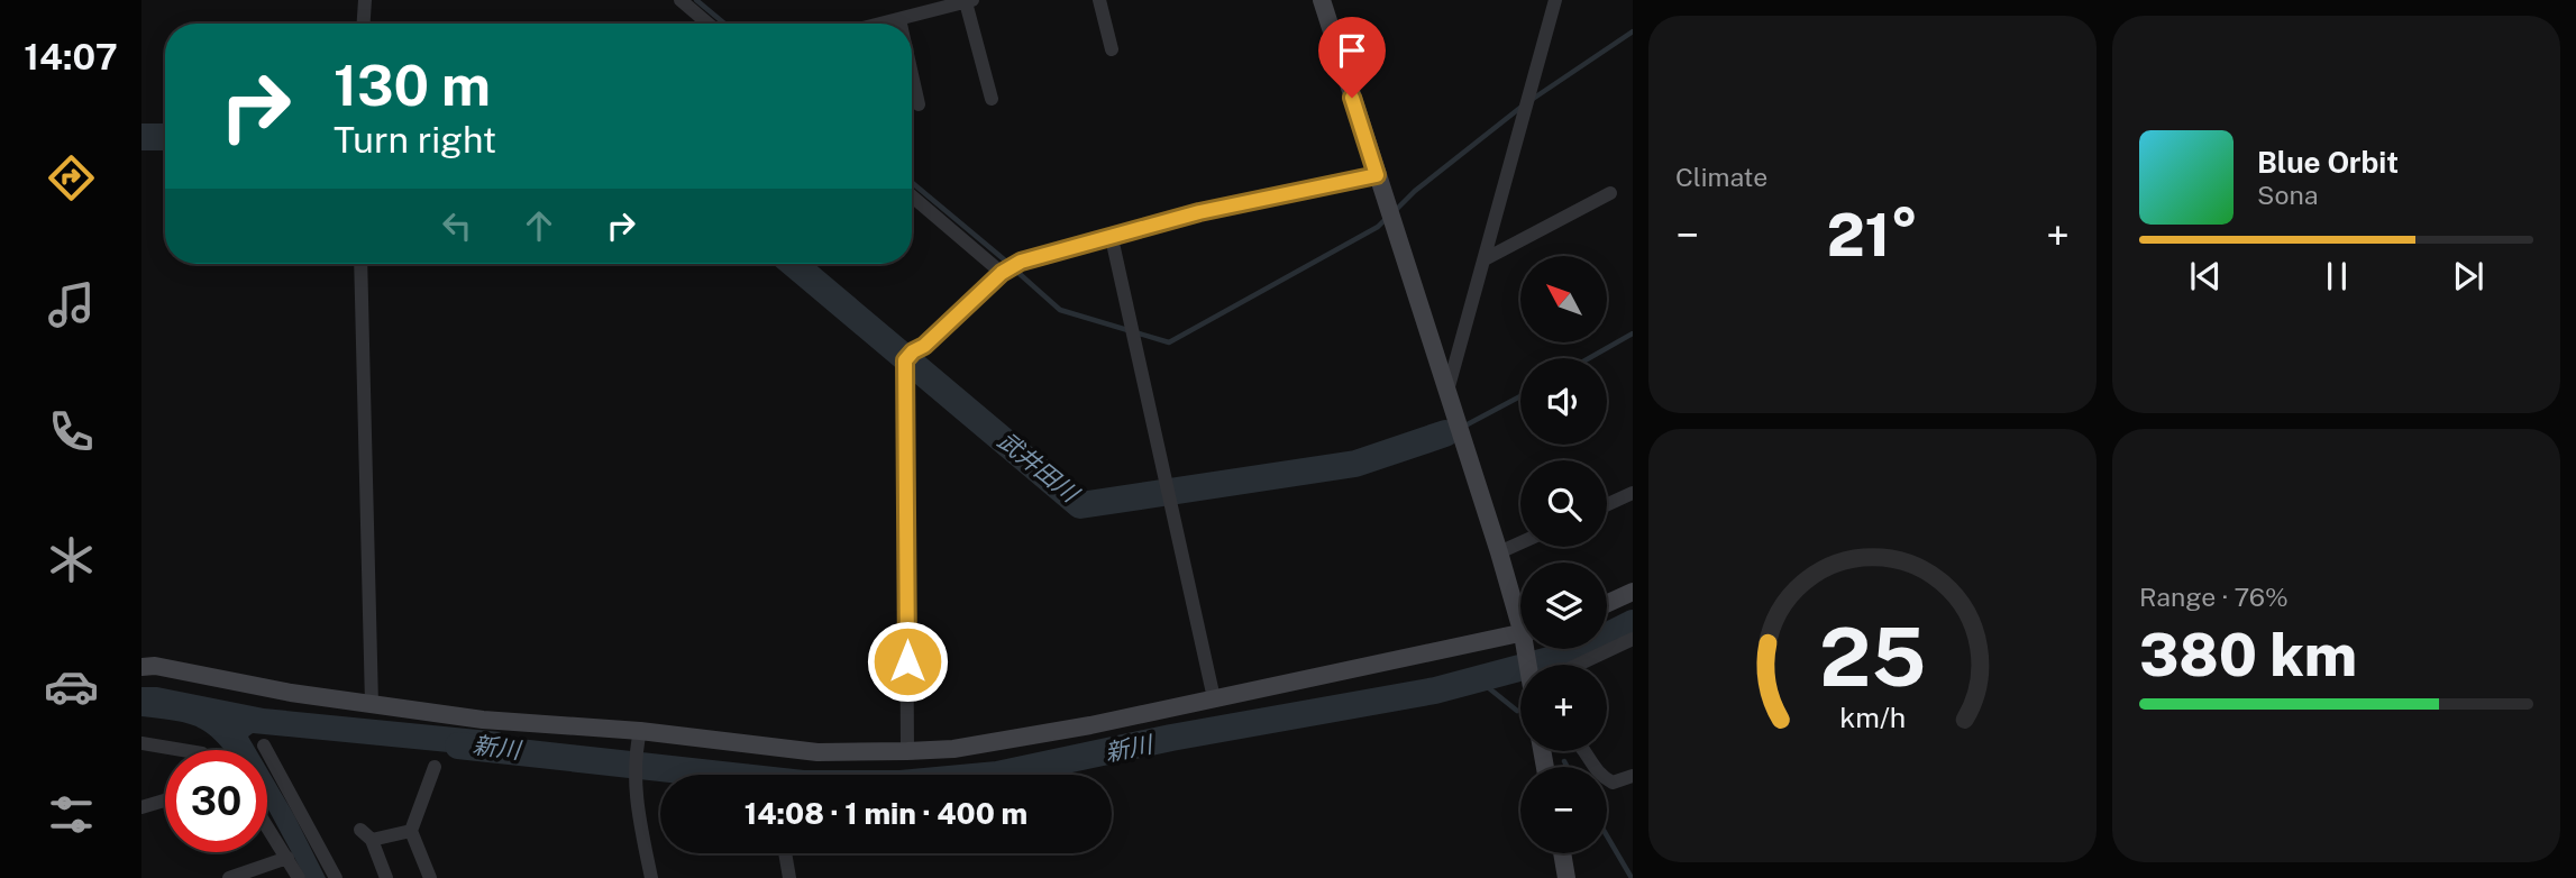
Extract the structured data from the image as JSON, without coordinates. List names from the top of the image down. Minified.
{"water":["武井田川","新川"],"north":"top left","page":{"tabs":"14:07","tile":["Climate",["Range · 76%","380 km"]],"turn":["130 m","Turn right"],"song":["Blue Orbit","Sona"],"heat":["−","21°","+"],"map_buttons":["+","−"],"limit":"30","trip":"14:08 · 1 min · 400 m","gauge":["25","km/h"]}}
